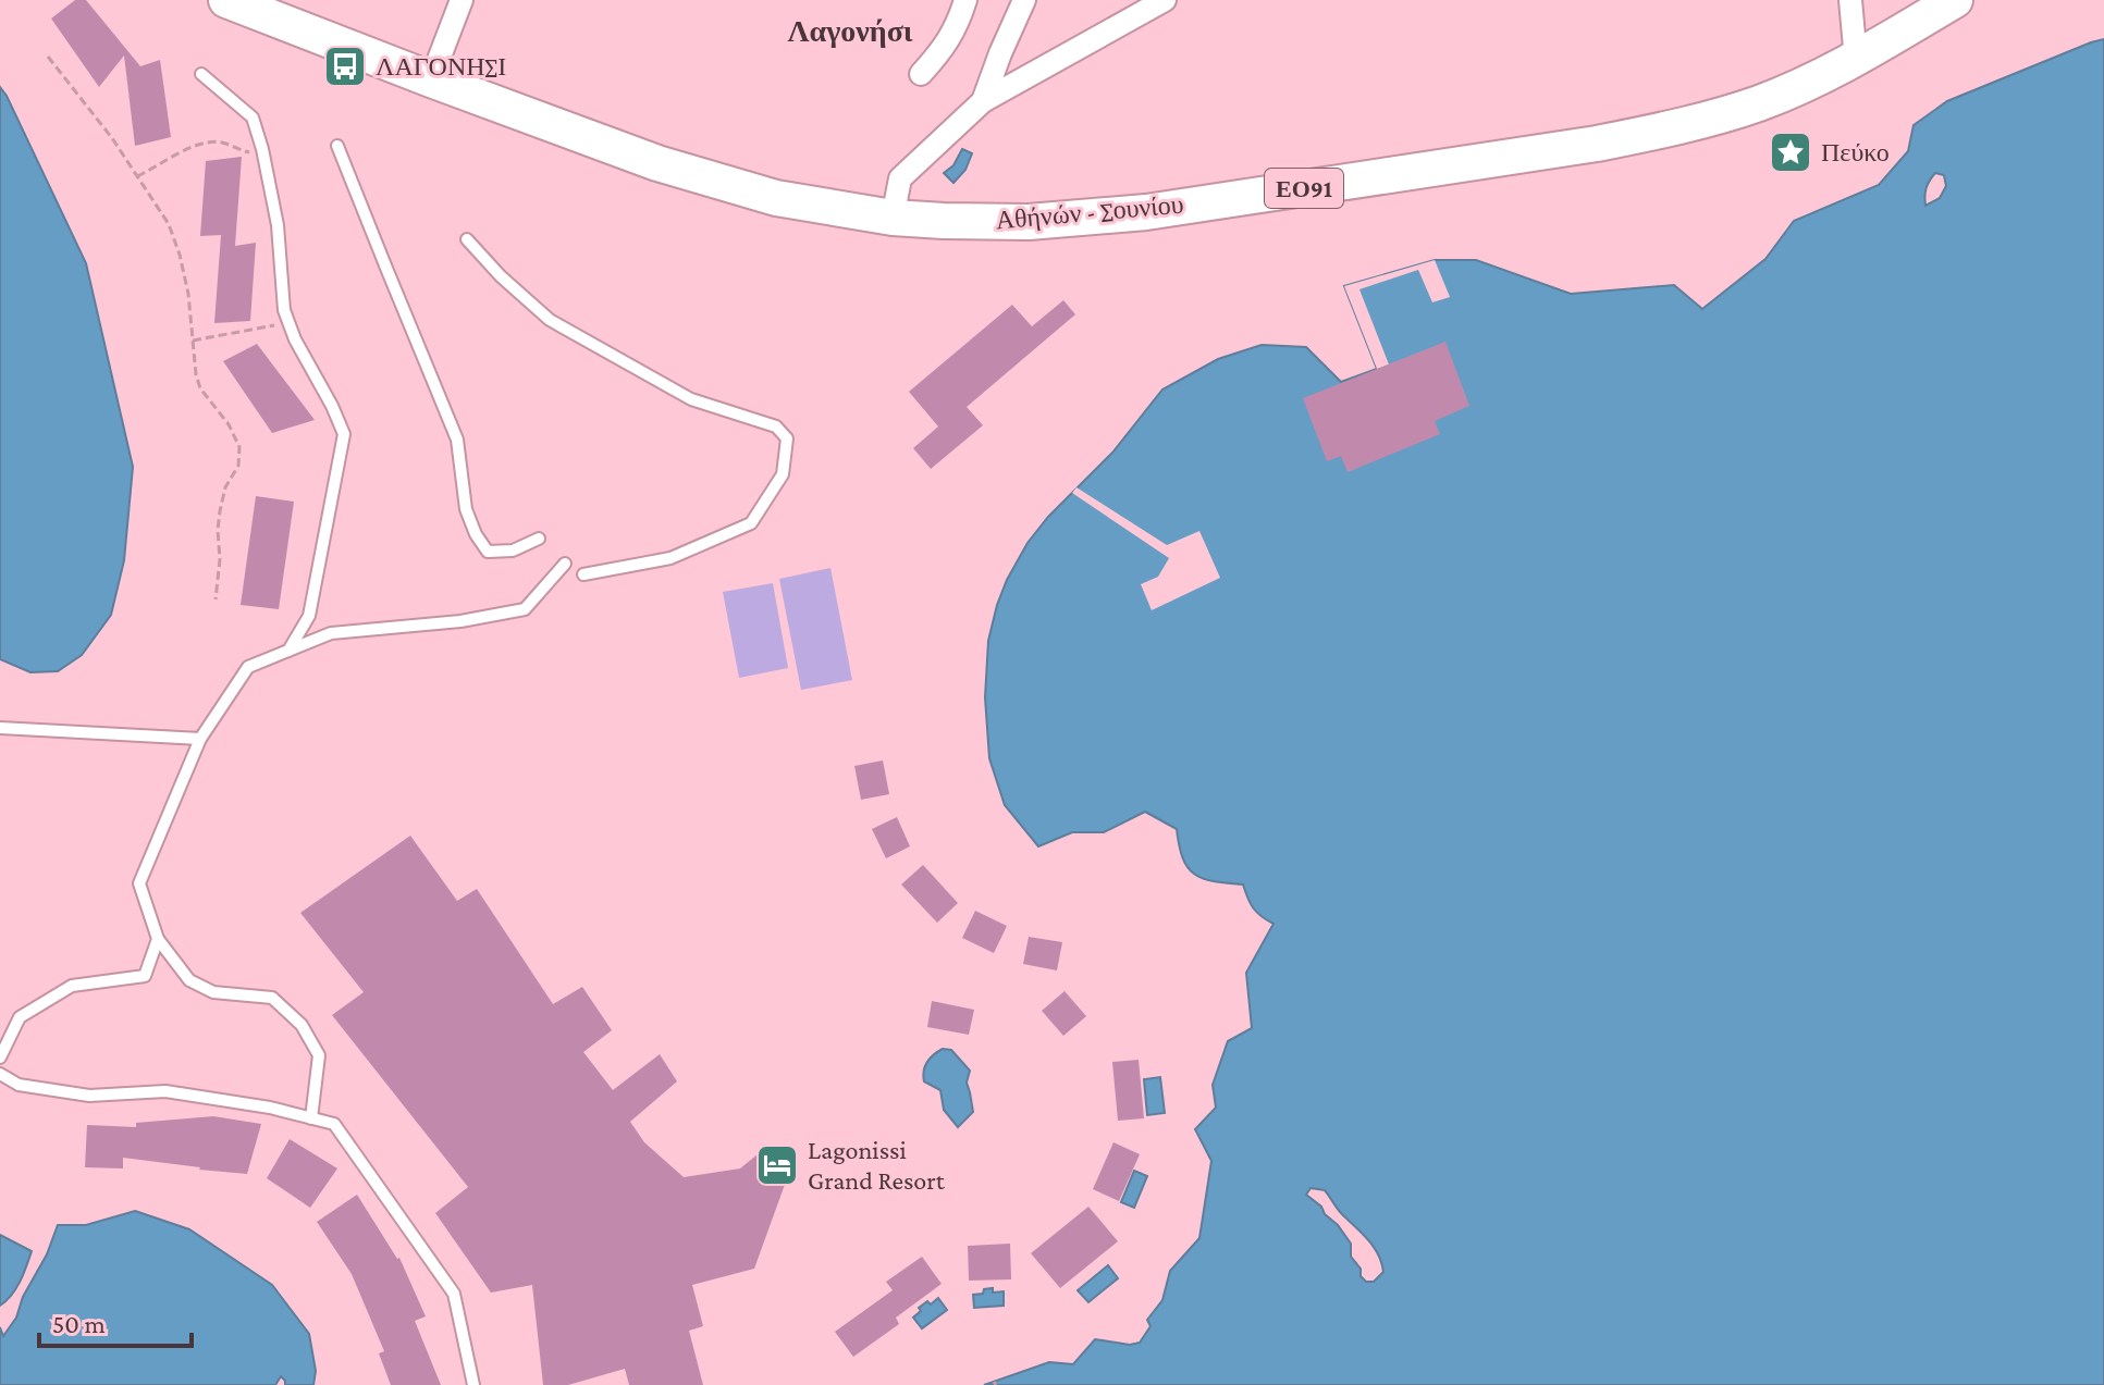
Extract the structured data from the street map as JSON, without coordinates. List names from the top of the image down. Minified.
{"streets":{"main road":["ΕΟ91","Αθήνών - Σουνίου"]},"districts":["Λαγονήσι"],"places":{"bus stop":["ΛΑΓΟΝΗΣΙ"],"place":["Πεύκο"],"hotel":["Lagonissi Grand Resort"]},"scale_bar":"50 m"}
